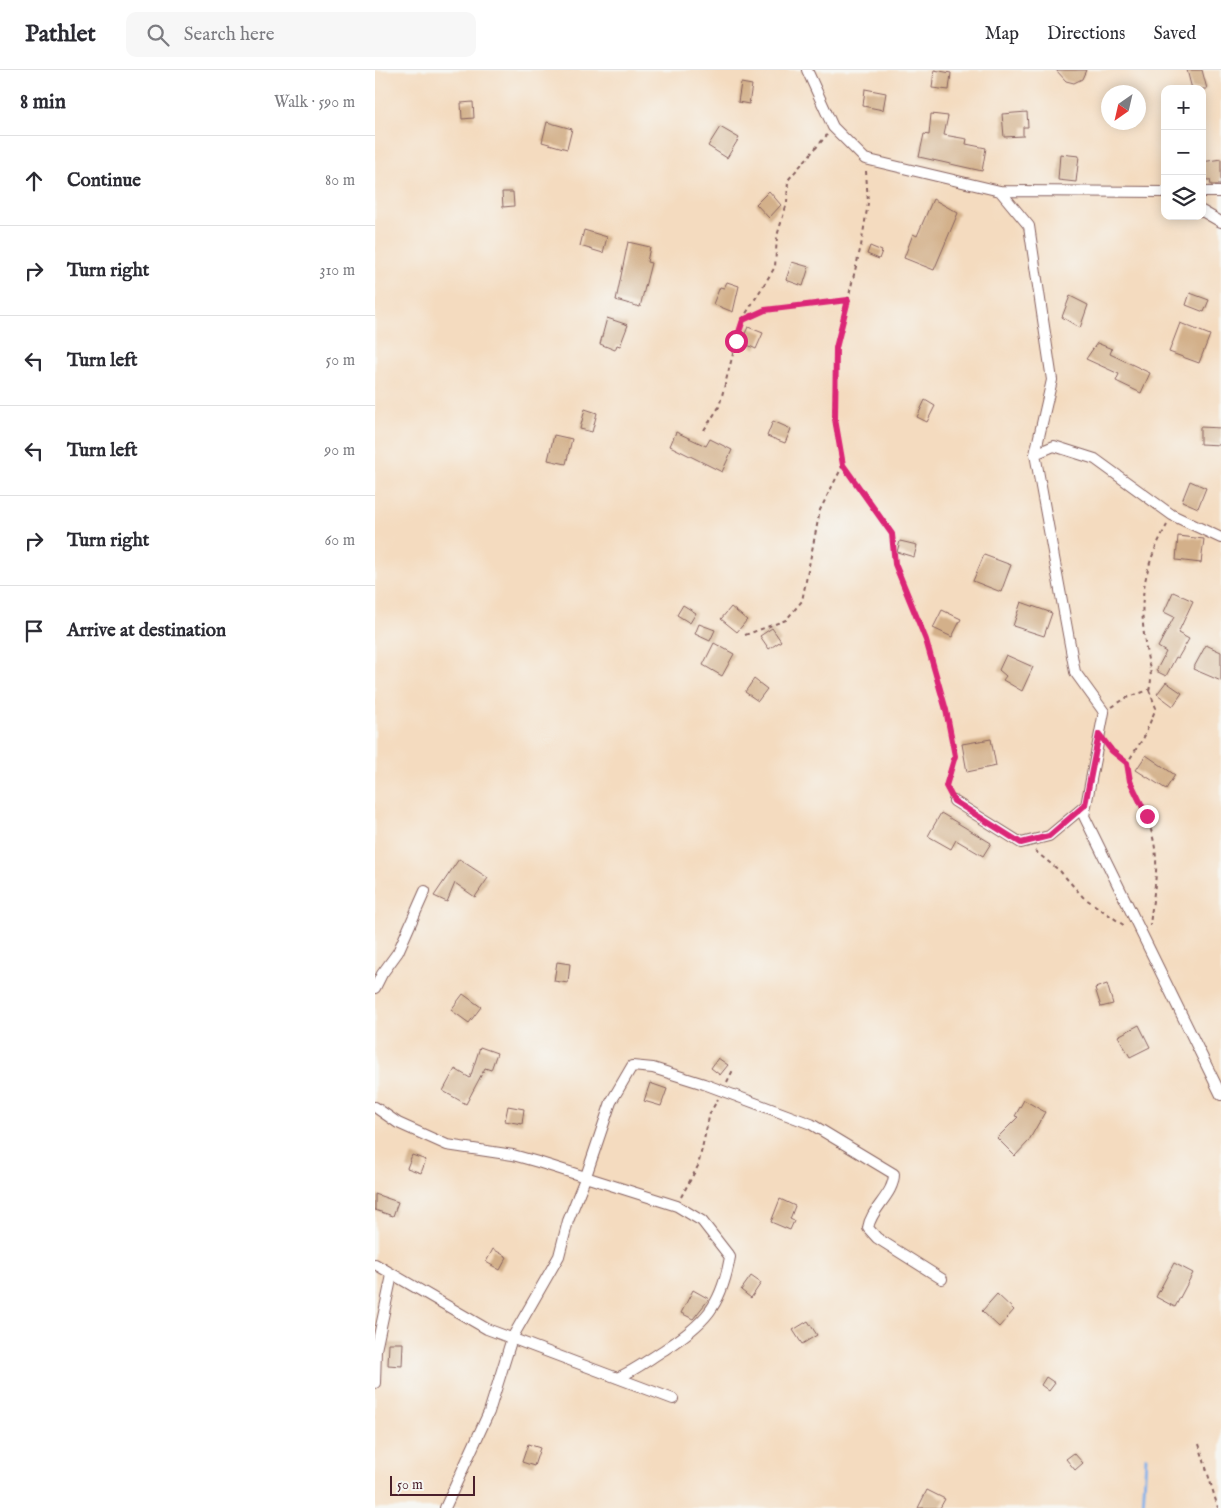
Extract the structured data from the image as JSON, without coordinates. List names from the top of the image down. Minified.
{"scale_bar":"50 m","north":"bottom left","page":{"header":"Pathlet","search":"Search here","nav":["Map","Directions","Saved"],"heading":["8 min","Walk · 590 m"],"map_buttons":["+","−"],"list":[["Continue","80 m"],["Turn right","310 m"],["Turn left","50 m"],["Turn left","90 m"],["Turn right","60 m"],"Arrive at destination"],"scale":"50 m"}}
